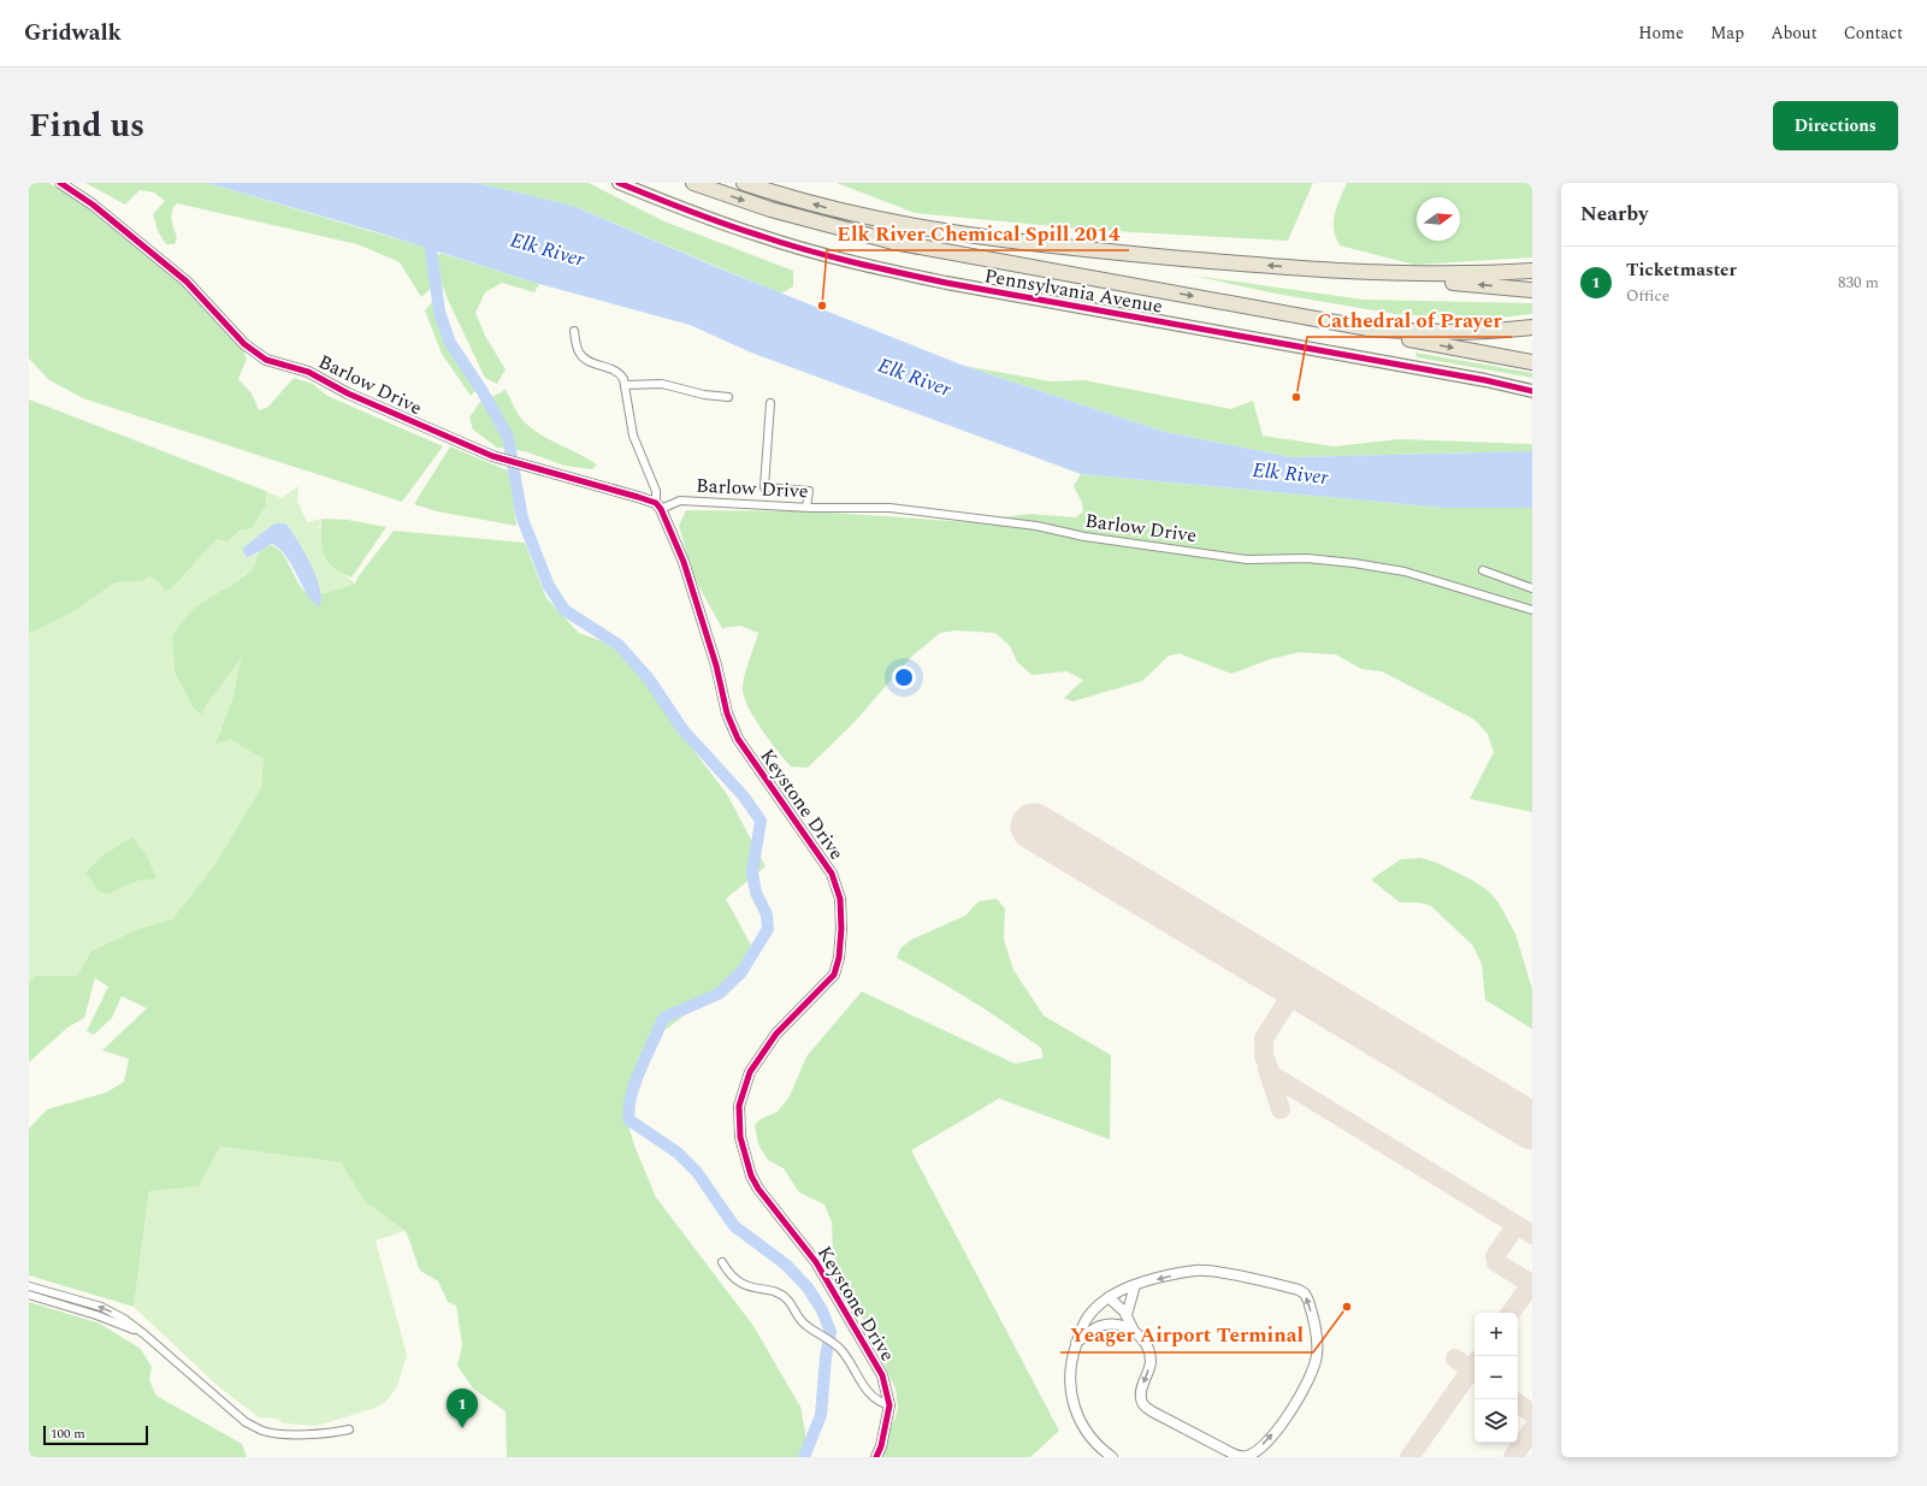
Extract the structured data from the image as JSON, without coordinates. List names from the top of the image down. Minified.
{"streets":{"main road":["Pennsylvania Avenue"],"street":["Barlow Drive","Keystone Drive"]},"crossings":[["Barlow Drive","Keystone Drive"]],"water":["Elk River"],"places":["Elk River Chemical Spill 2014","Cathedral of Prayer","Yeager Airport Terminal"],"scale_bar":"100 m","north":"right","page":{"header":"Gridwalk","nav":["Home","Map","About","Contact"],"title":"Find us","buttons":"Directions","heading":"Nearby","list":[{"mark":"1","name":"Ticketmaster","note":"Office","value":"830 m"}],"map_buttons":["+","−"],"pins":"1","scale":"100 m"}}
